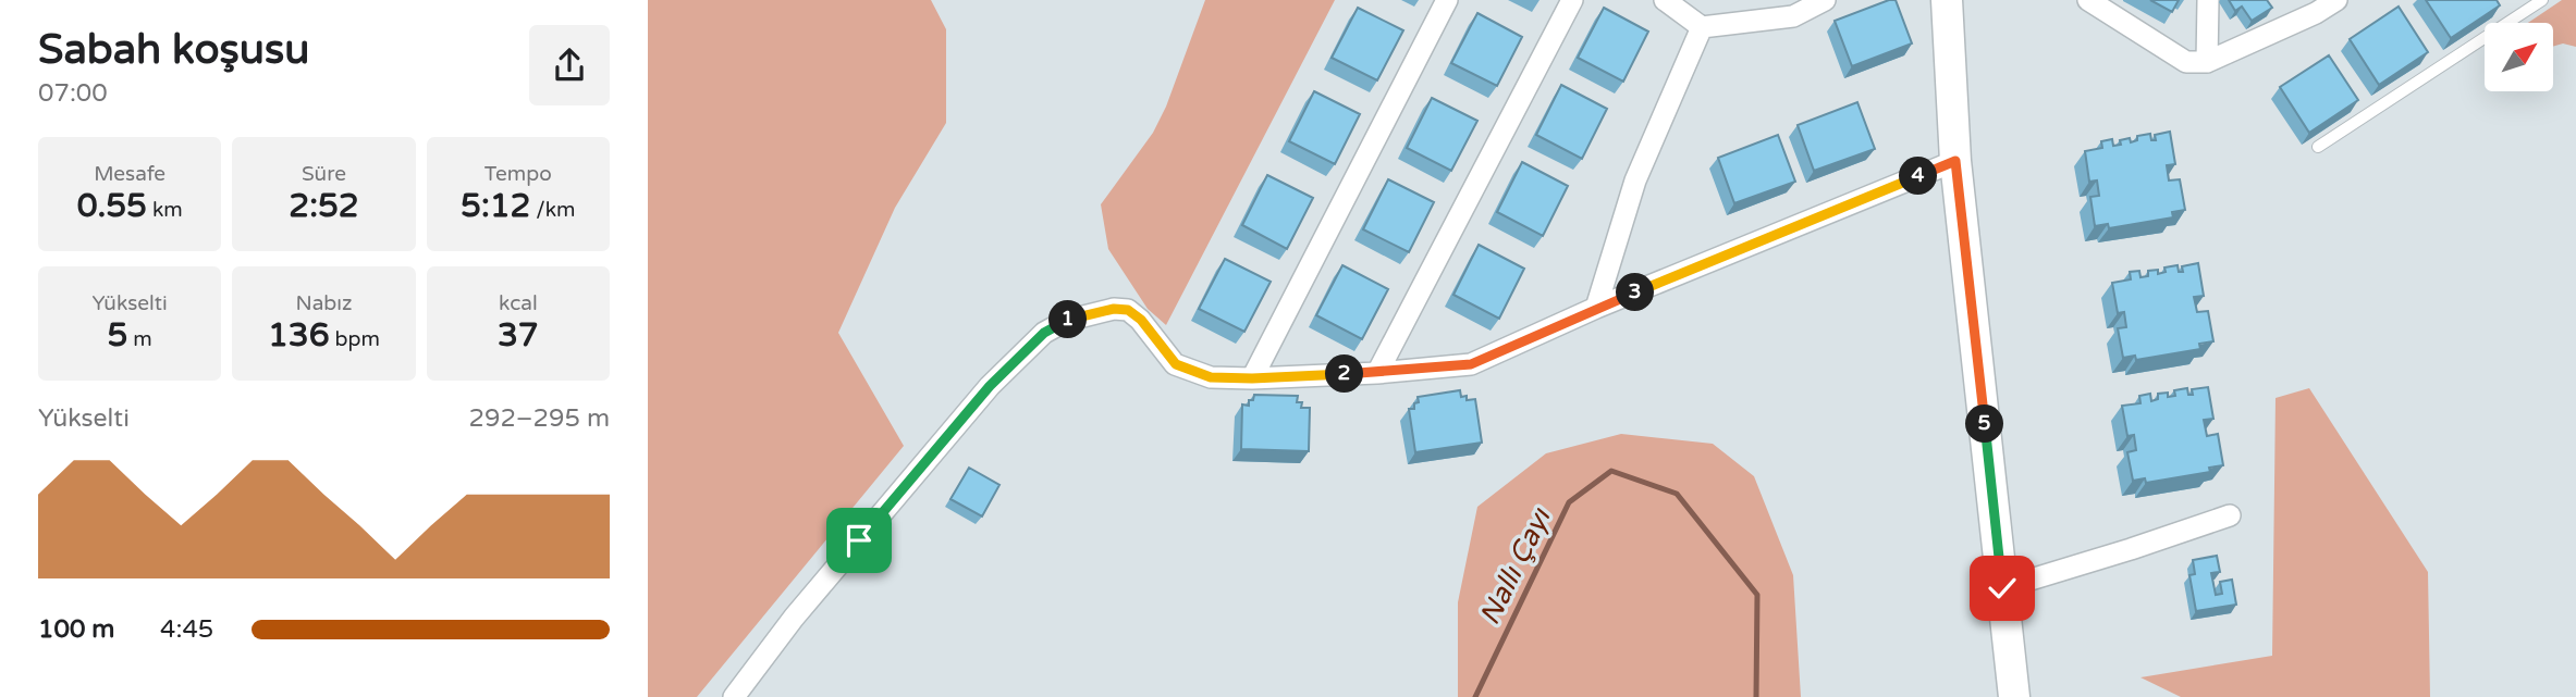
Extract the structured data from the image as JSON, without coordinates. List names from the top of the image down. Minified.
{"water":["Nallı Çayı"],"north":"top right","page":{"heading":["Sabah koşusu","07:00"],"stats":[["Mesafe","0.55 km"],["Süre","2:52"],["Tempo","5:12 /km"],["Yükselti","5 m"],["Nabız","136 bpm"],["kcal","37"]],"pins":["4","3","1","2","5"],"chart":["Yükselti","292–295 m"],"list":[{"name":"100 m","note":"4:45"}]}}
